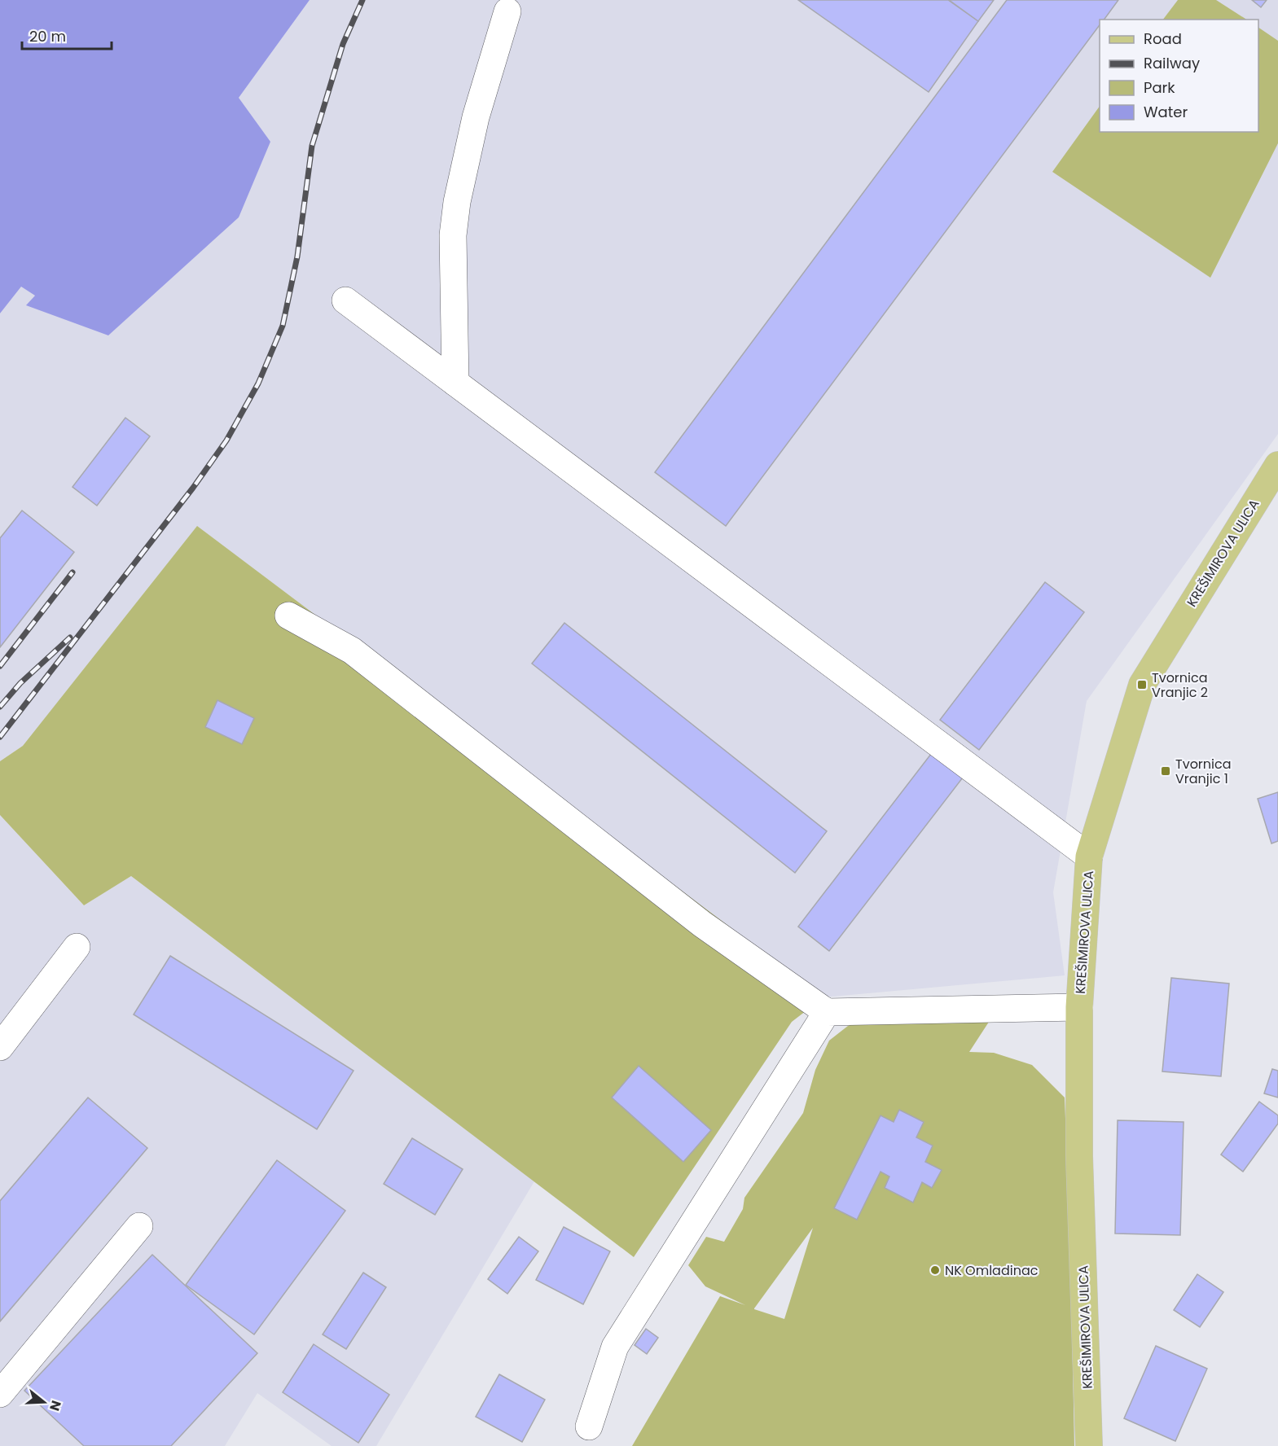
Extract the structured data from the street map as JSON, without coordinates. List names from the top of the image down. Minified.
{"streets":{"main road":["KREŠIMIROVA ULICA"]},"places":{"transit":["Tvornica Vranjic 2","Tvornica Vranjic 1"],"other":["NK Omladinac"]},"legend":["Road","Railway","Park","Water"],"scale_bar":"20 m","north":"right"}
